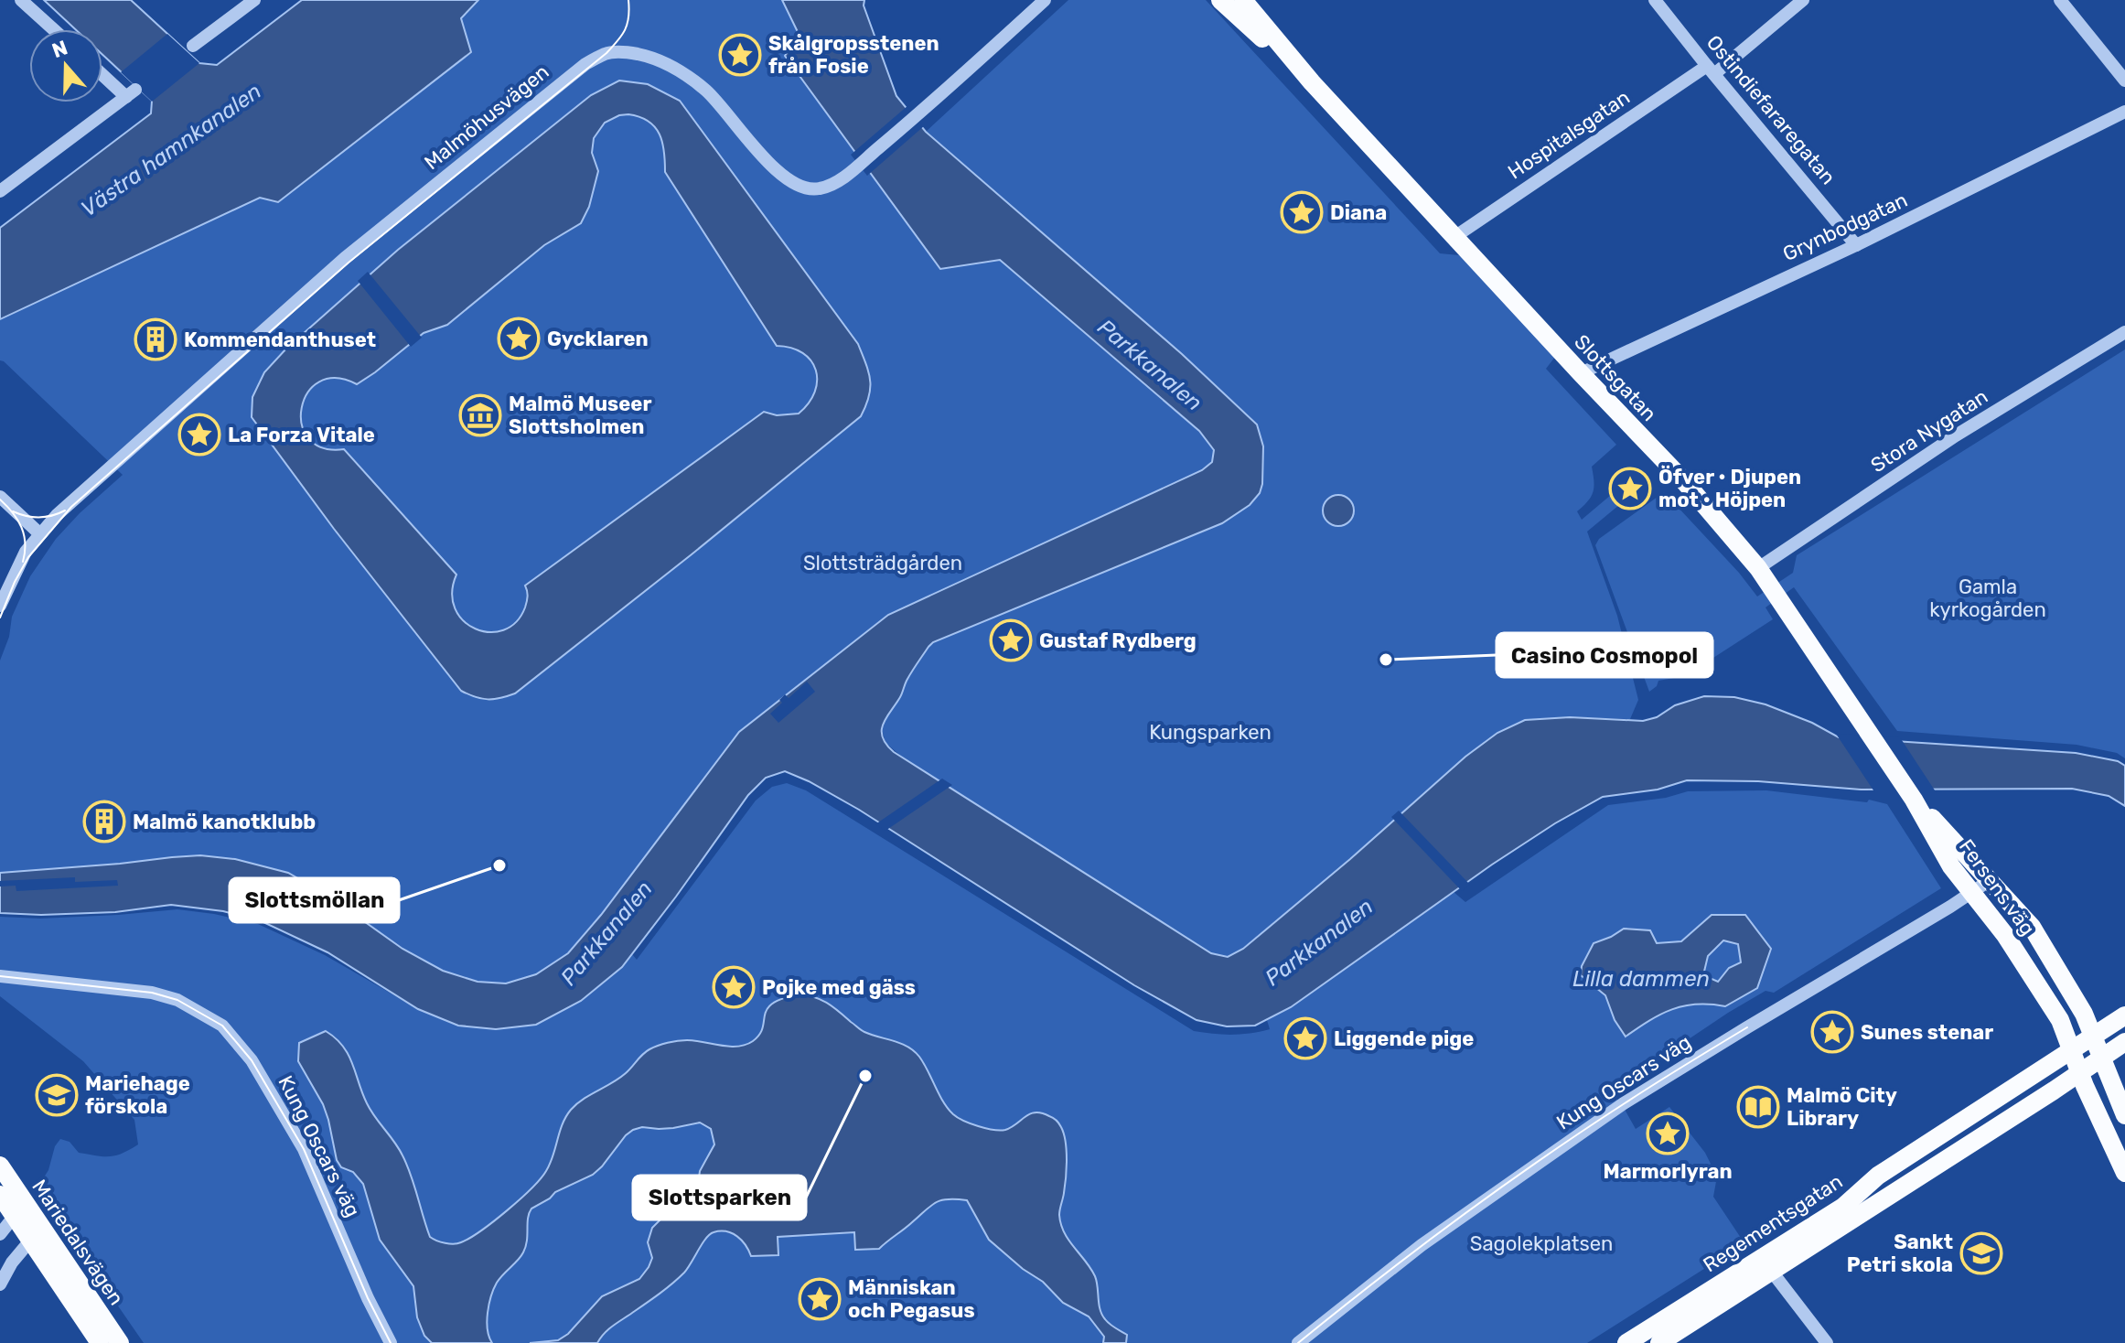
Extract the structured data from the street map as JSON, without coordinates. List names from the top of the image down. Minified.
{"streets":{"main road":["Slottsgatan","Fersens väg","Regementsgatan","Mariedalsvägen"],"street":["Ostindiefararegatan","Malmöhusvägen","Hospitalsgatan","Grynbodgatan","Stora Nygatan","Kung Oscars väg"]},"crossings":[["Ostindiefararegatan","Hospitalsgatan"],["Ostindiefararegatan","Grynbodgatan"],["Hospitalsgatan","Slottsgatan"],["Grynbodgatan","Slottsgatan"],["Slottsgatan","Stora Nygatan"],["Slottsgatan","Fersens väg"],["Fersens väg","Kung Oscars väg"],["Fersens väg","Regementsgatan"]],"water":["Västra hamnkanalen","Parkkanalen","Lilla dammen"],"parks":["Slottsträdgården","Gamla kyrkogården","Kungsparken","Sagolekplatsen"],"places":{"place":["Skålgropsstenen från Fosie","Diana","Gycklaren","La Forza Vitale","Öfver • Djupen mot • Höjpen","Gustaf Rydberg","Pojke med gäss","Sunes stenar","Liggende pige","Marmorlyran","Människan och Pegasus"],"building":["Kommendanthuset","Malmö kanotklubb"],"museum":["Malmö Museer Slottsholmen"],"other":["Casino Cosmopol","Slottsmöllan","Slottsparken"],"school or university":["Mariehage förskola","Sankt Petri skola"],"library":["Malmö City Library"]},"north":"top"}
